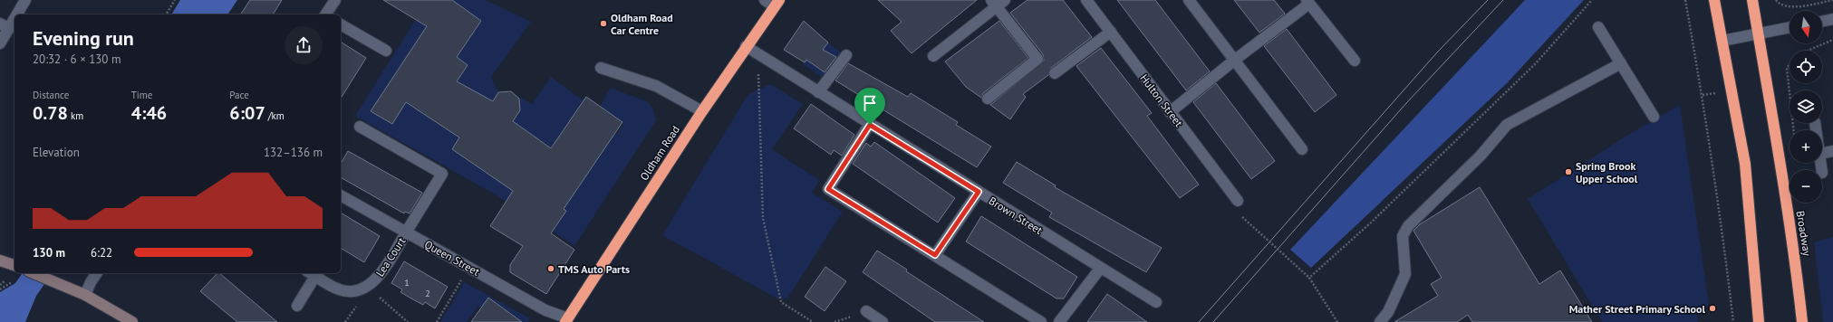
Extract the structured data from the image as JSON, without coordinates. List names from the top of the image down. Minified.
{"streets":{"highway":["Oldham Road","Broadway"],"street":["Hulton Street","Brown Street","Lea Court","Queen Street"]},"crossings":[["Oldham Road","Brown Street"],["Oldham Road","Queen Street"],["Lea Court","Queen Street"]],"places":["Oldham Road Car Centre","Spring Brook Upper School","TMS Auto Parts","Mather Street Primary School"],"house_numbers":["1","2"],"north":"bottom","page":{"map_buttons":["+","−"],"heading":["Evening run","20:32 · 6 × 130 m"],"stats":[["Distance","0.78 km"],["Time","4:46"],["Pace","6:07 /km"]],"chart":["Elevation","132–136 m"],"list":[{"name":"130 m","note":"6:22"}]}}
